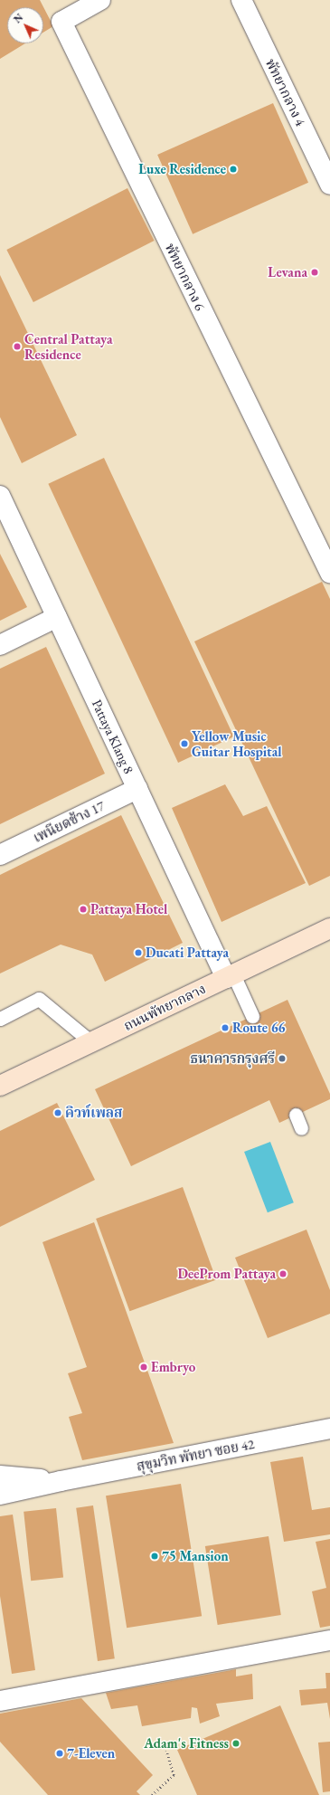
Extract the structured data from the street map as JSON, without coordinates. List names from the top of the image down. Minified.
{"streets":{"main road":["ถนนพัทยากลาง"],"street":["พัทยากลาง 4","พัทยากลาง 6","Pattaya Klang 8","เพนียดช้าง 17","สุขุมวิท พัทยา ซอย 42"]},"crossings":[["Pattaya Klang 8","เพนียดช้าง 17"],["Pattaya Klang 8","ถนนพัทยากลาง"]],"places":["Luxe Residence","Levana","Central Pattaya Residence","Yellow Music Guitar Hospital","Pattaya Hotel","Ducati Pattaya","Route 66","ธนาคารกรุงศรี","คิวท์เพลส","DeeProm Pattaya","Embryo","75 Mansion","Adam's Fitness","7-Eleven"],"north":"top left"}
